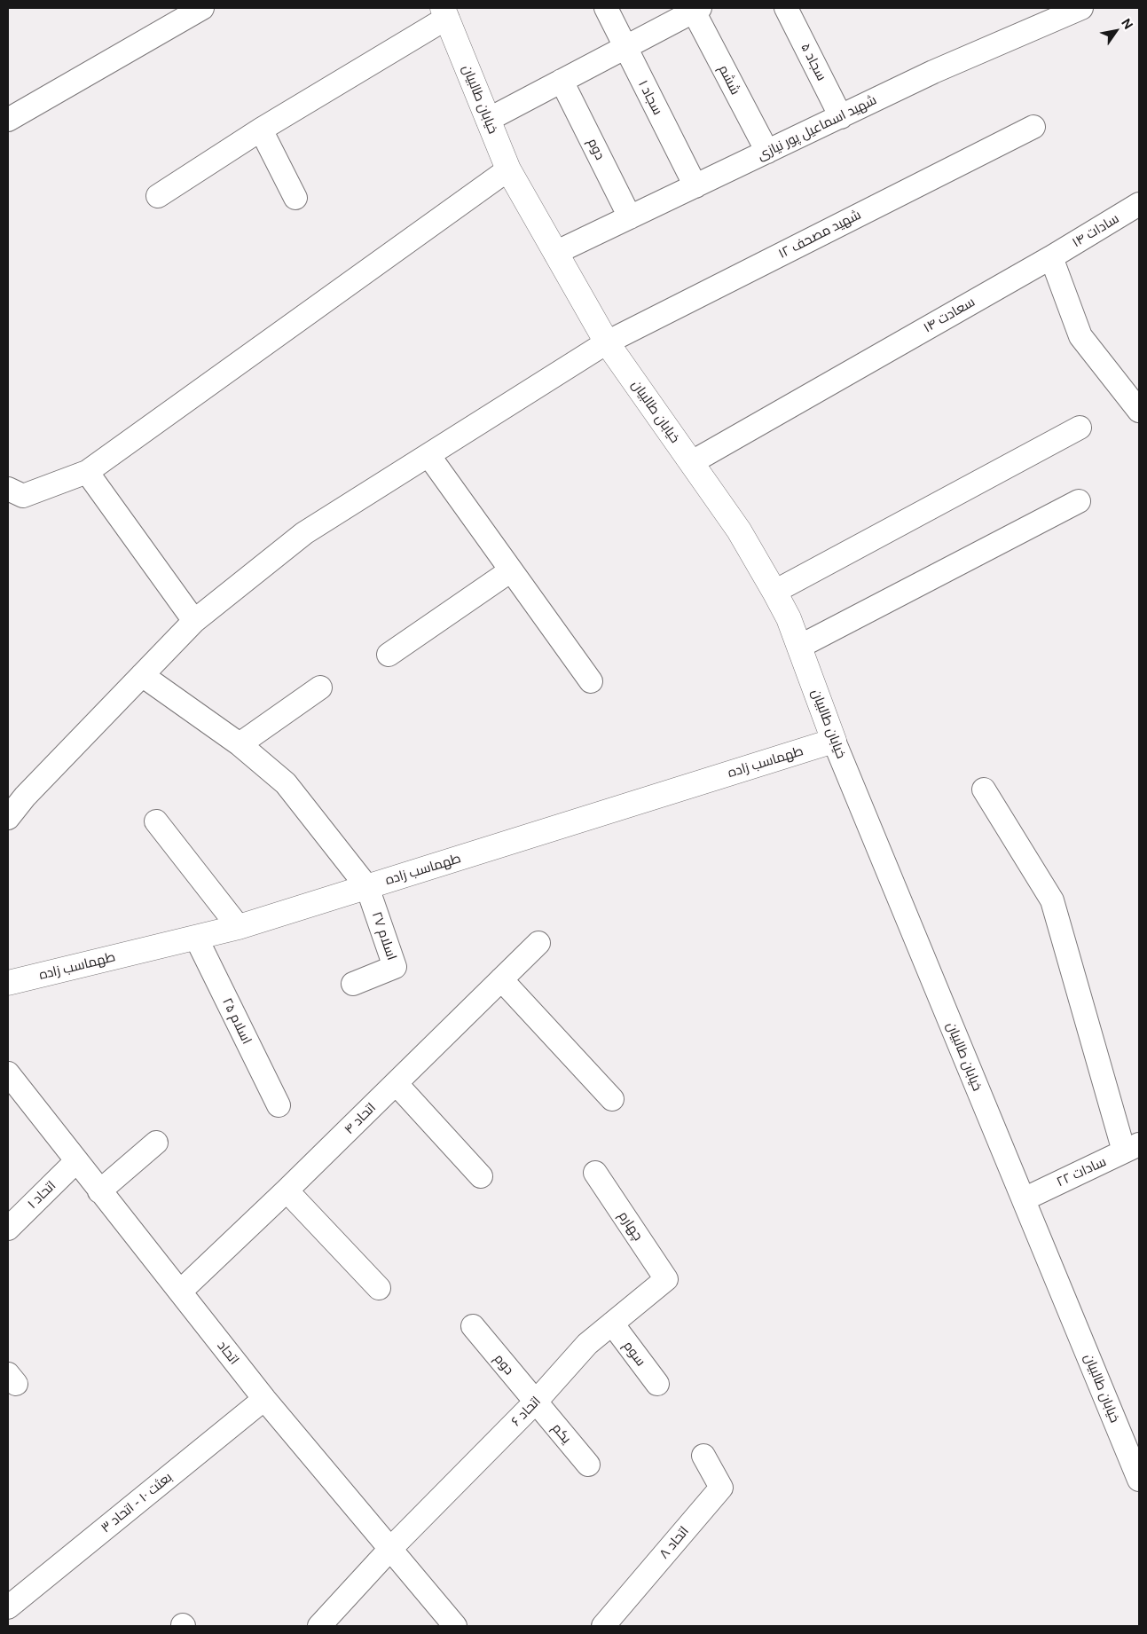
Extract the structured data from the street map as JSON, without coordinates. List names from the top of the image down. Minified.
{"streets":{"main road":["خیابان طالبیان","طهماسب زاده"],"street":["سجاد ۵","ششم","سجاد ۱","شهید اسماعیل پور نیازی","دوم","سادات ۱۴","شهید مصحف ۱۲","سعادت ۱۴","اسلام ۲۷","اسلام ۲۵","اتحاد ۴","سادات ۲۲","اتحاد ۱","چهارم","اتحاد","سوم","اتحاد ۶","یکم","بعثت ۱۰ - اتحاد ۳","اتحاد ۸"]},"crossings":[["سجاد ۵","شهید اسماعیل پور نیازی"],["ششم","شهید اسماعیل پور نیازی"],["سجاد ۱","شهید اسماعیل پور نیازی"],["خیابان طالبیان","شهید اسماعیل پور نیازی"],["خیابان طالبیان","شهید مصحف ۱۲"],["خیابان طالبیان","سعادت ۱۴"],["خیابان طالبیان","طهماسب زاده"],["خیابان طالبیان","سادات ۲۲"],["شهید اسماعیل پور نیازی","دوم"],["دوم","اتحاد ۶"],["دوم","یکم"],["سادات ۱۴","سعادت ۱۴"],["طهماسب زاده","اسلام ۲۷"],["طهماسب زاده","اسلام ۲۵"],["اتحاد ۴","اتحاد"],["اتحاد ۱","اتحاد"],["چهارم","اتحاد ۶"],["اتحاد","اتحاد ۶"],["اتحاد","بعثت ۱۰ - اتحاد ۳"],["سوم","اتحاد ۶"],["اتحاد ۶","یکم"]],"north":"top right"}
